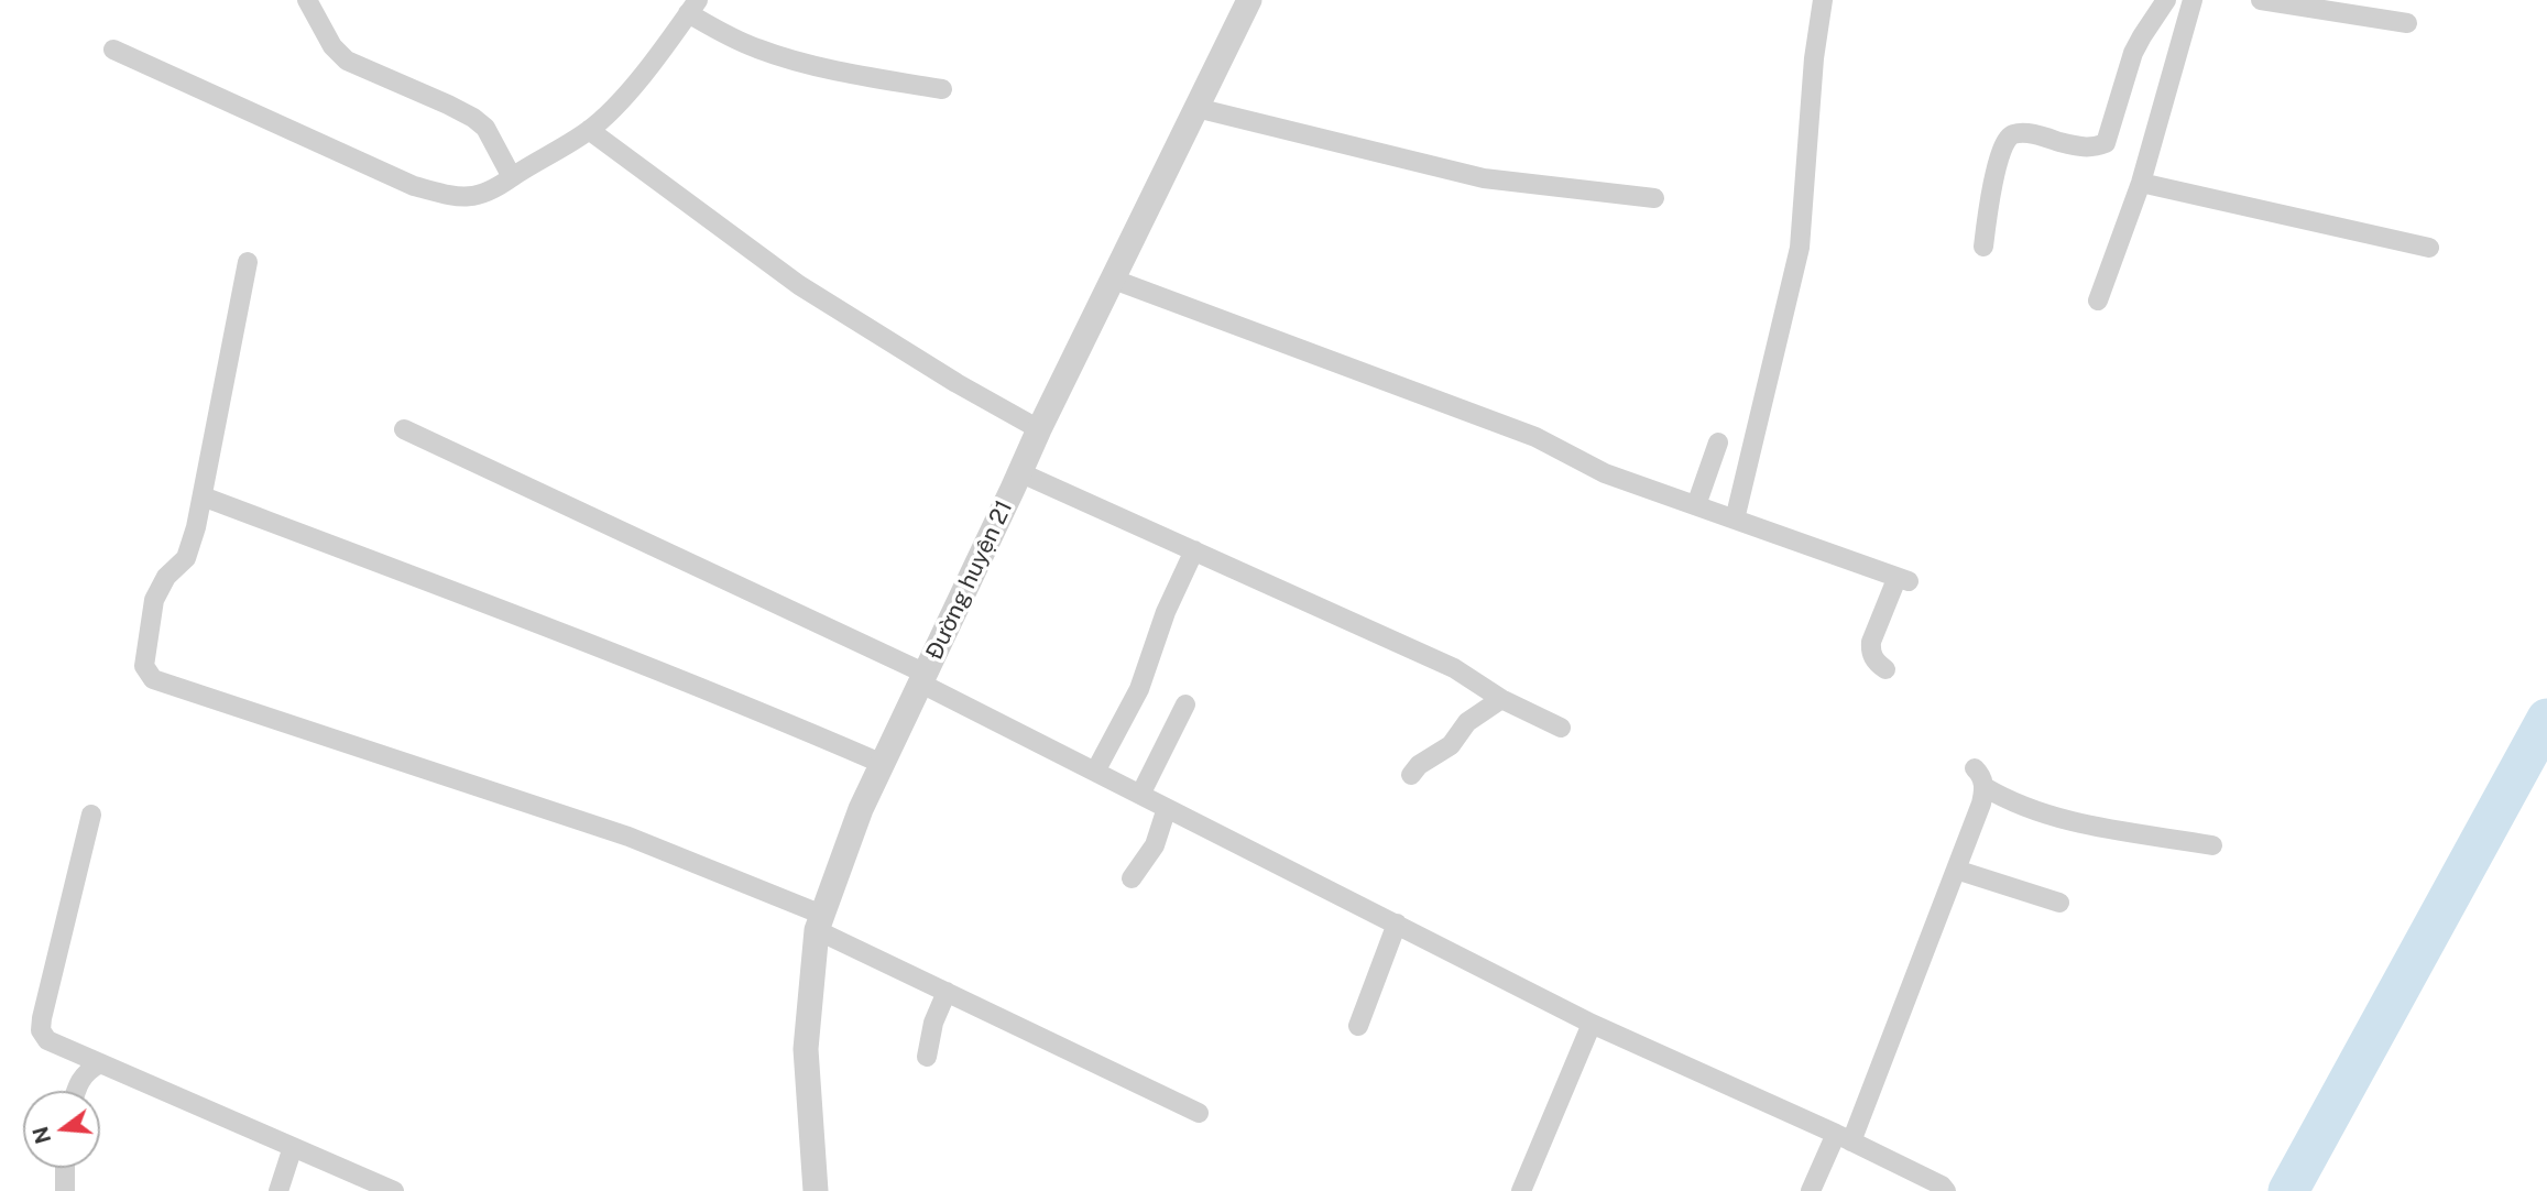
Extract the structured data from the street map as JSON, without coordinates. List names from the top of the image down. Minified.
{"streets":{"street":["Đường huyện 21"]},"north":"left"}
